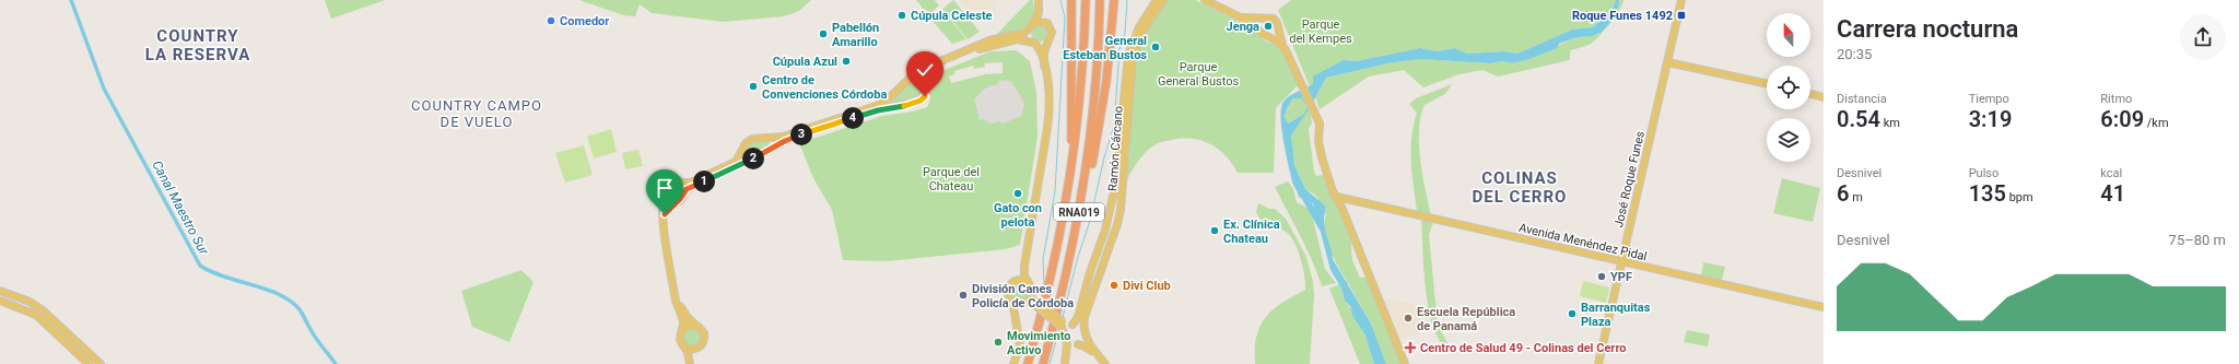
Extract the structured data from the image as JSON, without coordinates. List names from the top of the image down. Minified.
{"streets":{"highway":["RNA019"],"main road":["Ramón Cárcano","José Roque Funes","Avenida Menéndez Pidal"]},"crossings":[["José Roque Funes","Avenida Menéndez Pidal"]],"districts":["COUNTRY LA RESERVA","COUNTRY CAMPO DE VUELO","COLINAS DEL CERRO"],"water":["Canal Maestro Sur"],"parks":["Parque del Kempes","Parque General Bustos","Parque del Chateau"],"places":{"other":["Cúpula Celeste","Comedor","Jenga","Pabellón Amarillo","General Esteban Bustos","Cúpula Azul","Centro de Convenciones Córdoba","Gato con pelota","Ex. Clínica Chateau","YPF","Divi Club","División Canes Policía de Córdoba","Barranquitas Plaza","Escuela República de Panamá","Movimiento Activo"],"transit":["Roque Funes 1492"],"health":["Centro de Salud 49 - Colinas del Cerro"]},"north":"top","page":{"heading":["Carrera nocturna","20:35"],"stats":[["Distancia","0.54 km"],["Tiempo","3:19"],["Ritmo","6:09 /km"],["Desnivel","6 m"],["Pulso","135 bpm"],["kcal","41"]],"pins":["4","3","2","1"],"chart":["Desnivel","75–80 m"]}}
